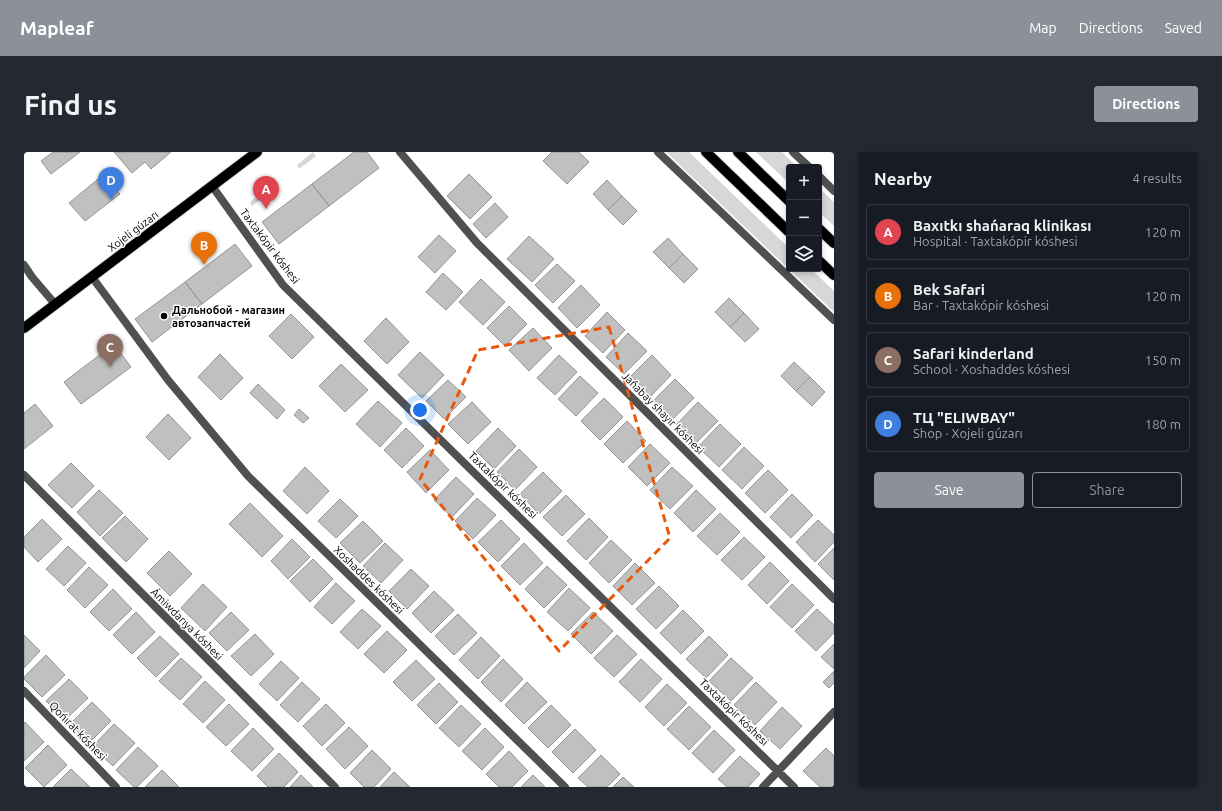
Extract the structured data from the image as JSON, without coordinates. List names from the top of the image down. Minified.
{"streets":{"main road":["Xojeli gúzarı"],"street":["Taxtakópir kóshesi","Jańabay shayır kóshesi","Xoshaddes kóshesi","Ámiwdarıya kóshesi","Qońırat kóshesi"]},"crossings":[["Xojeli gúzarı","Taxtakópir kóshesi"],["Xojeli gúzarı","Xoshaddes kóshesi"]],"places":["Дальнобой - магазин автозапчастей"],"page":{"header":"Mapleaf","nav":["Map","Directions","Saved"],"buttons":["Directions",["Save","Share"]],"title":"Find us","heading":["Nearby","4 results"],"map_buttons":["+","−"],"pins":["D","A","B","C"],"list":[{"mark":"A","name":"Baxıtkı shańaraq klinikası","note":"Hospital · Taxtakópir kóshesi","value":"120 m"},{"mark":"B","name":"Bek Safari","note":"Bar · Taxtakópir kóshesi","value":"120 m"},{"mark":"C","name":"Safari kinderland","note":"School · Xoshaddes kóshesi","value":"150 m"},{"mark":"D","name":"ТЦ \"ELIWBAY\"","note":"Shop · Xojeli gúzarı","value":"180 m"}]}}
